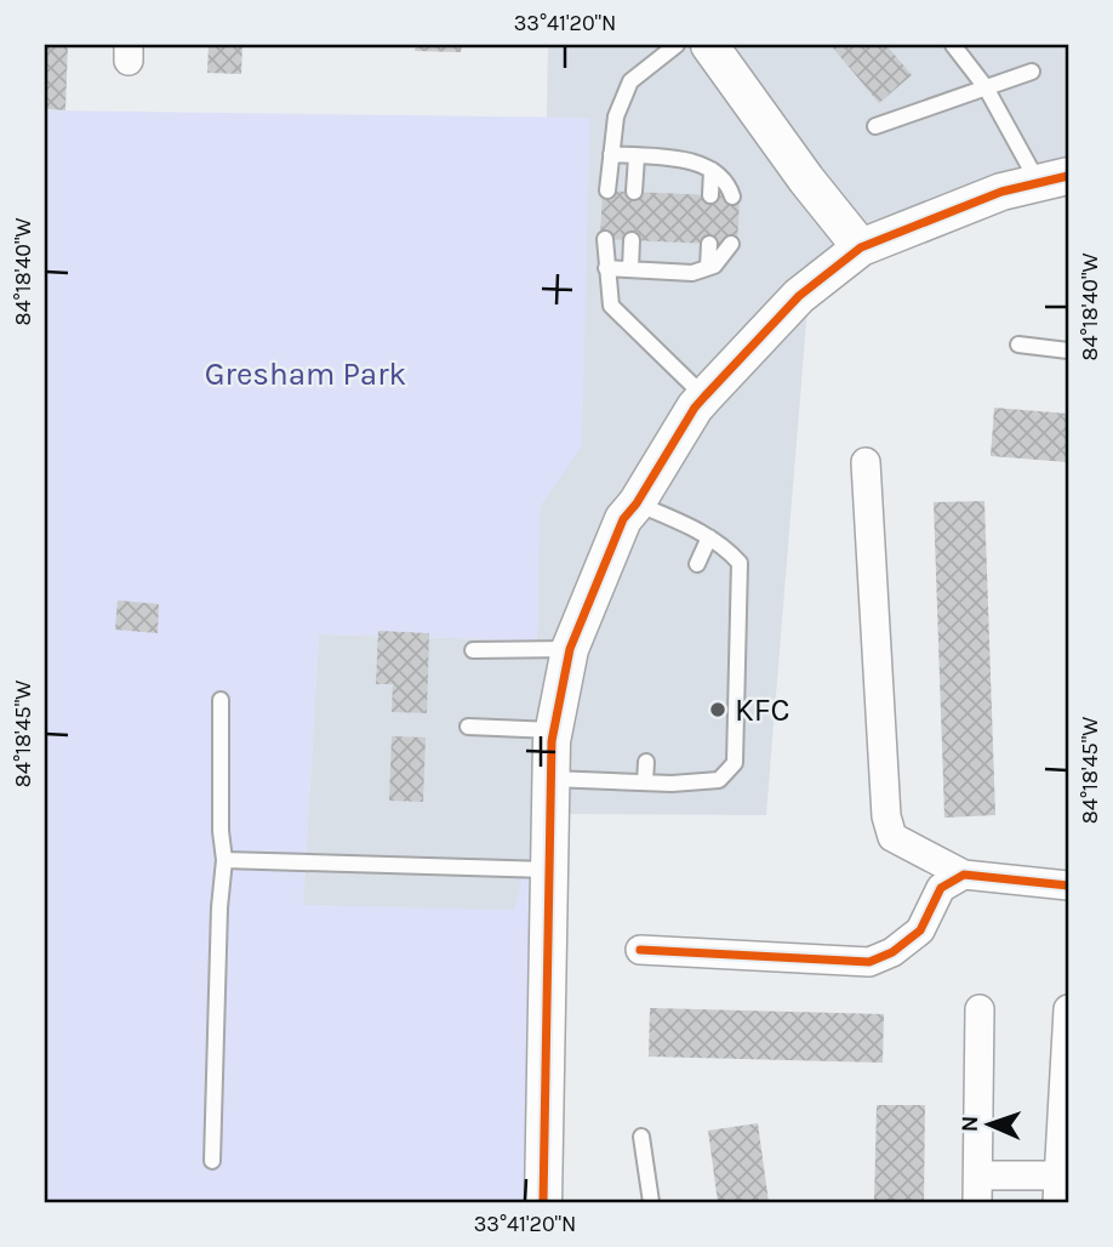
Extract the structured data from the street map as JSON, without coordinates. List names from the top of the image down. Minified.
{"parks":["Gresham Park"],"places":["KFC"],"north":"left","coordinates":["33°41'20\"N","84°18'40\"W","84°18'45\"W"]}
